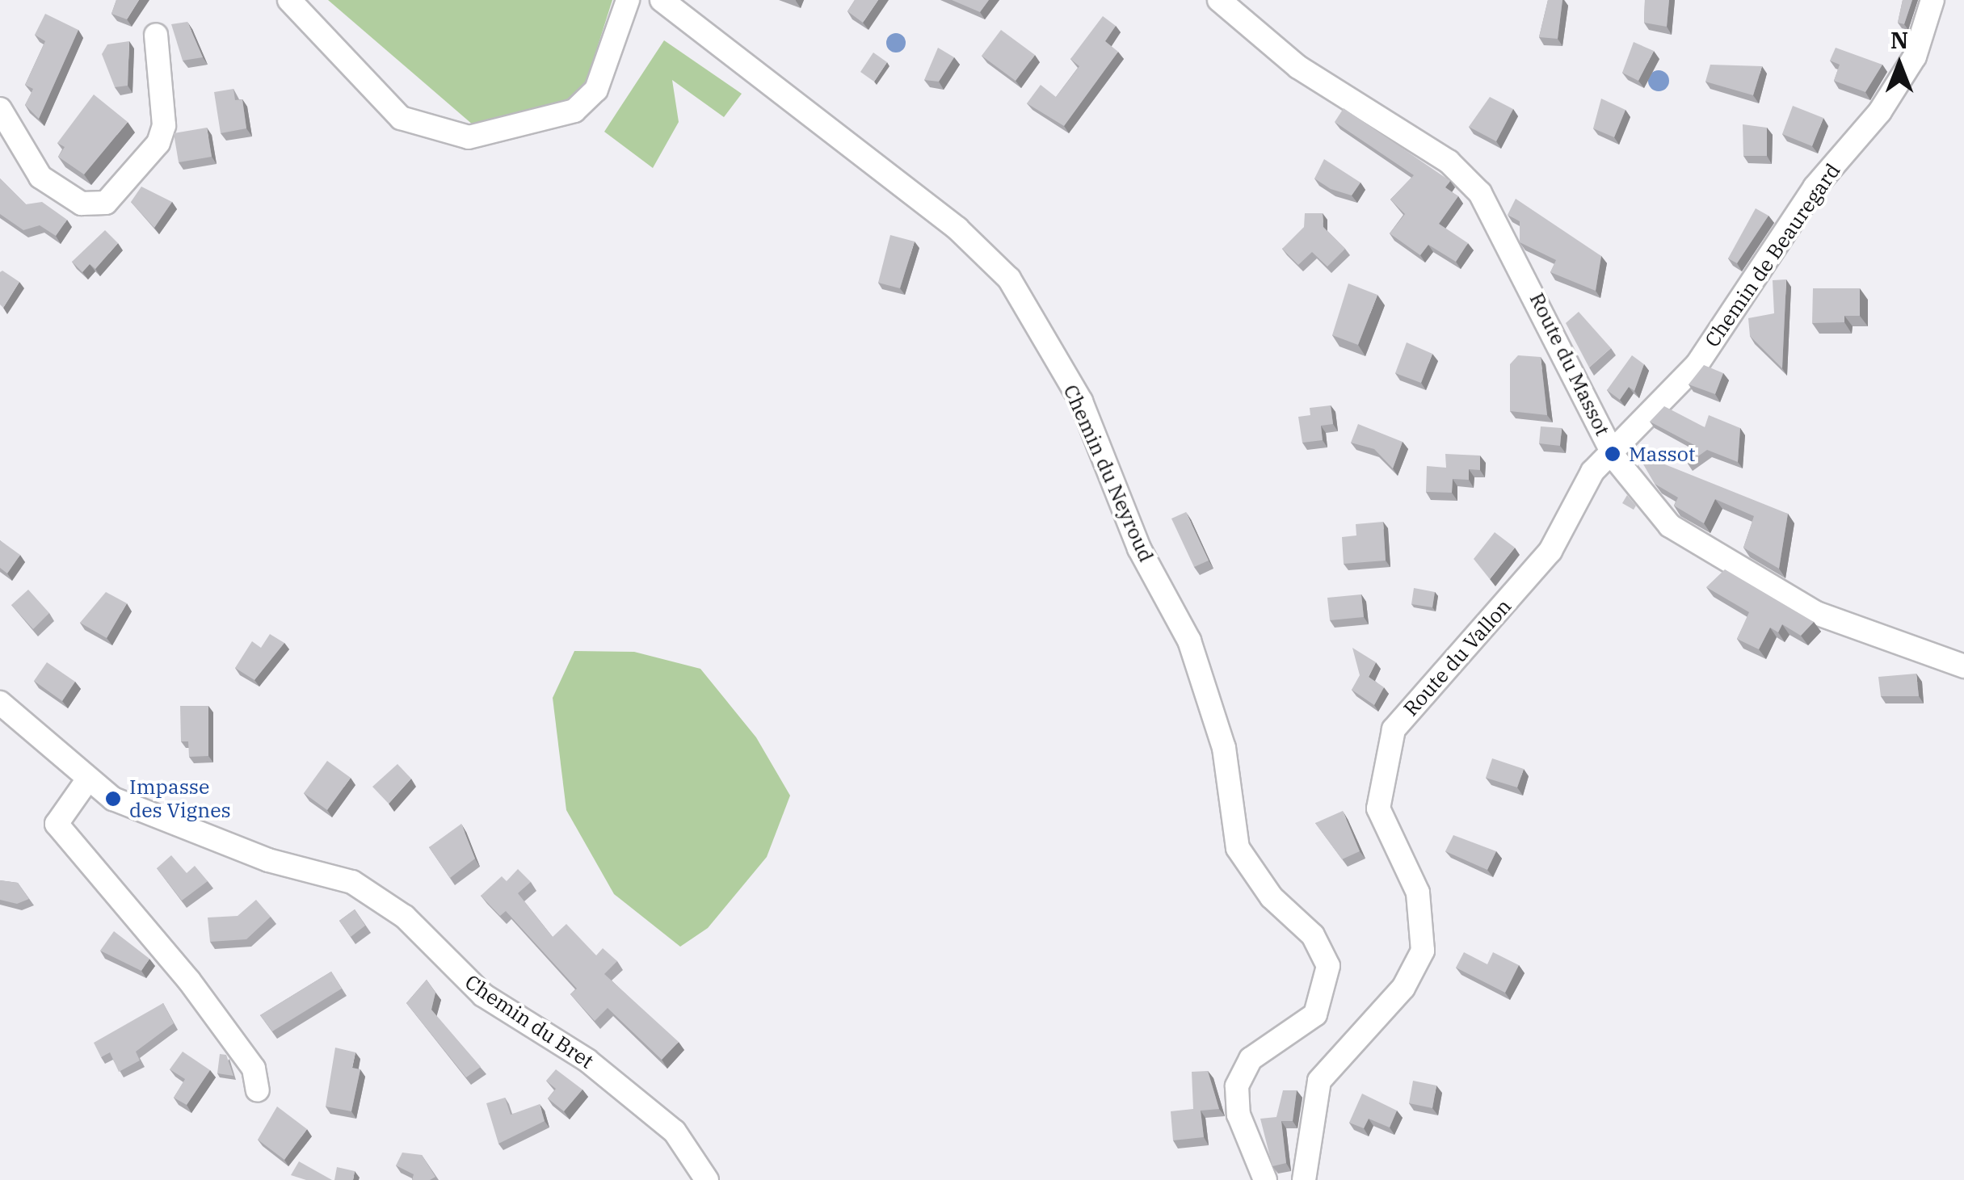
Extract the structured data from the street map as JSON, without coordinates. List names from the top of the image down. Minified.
{"streets":{"street":["Chemin de Beauregard","Route du Massot","Chemin du Neyroud","Route du Vallon","Chemin du Bret"]},"crossings":[["Chemin de Beauregard","Route du Massot"],["Chemin de Beauregard","Route du Vallon"],["Route du Massot","Route du Vallon"]],"places":["Massot","Impasse des Vignes"],"north":"top"}
